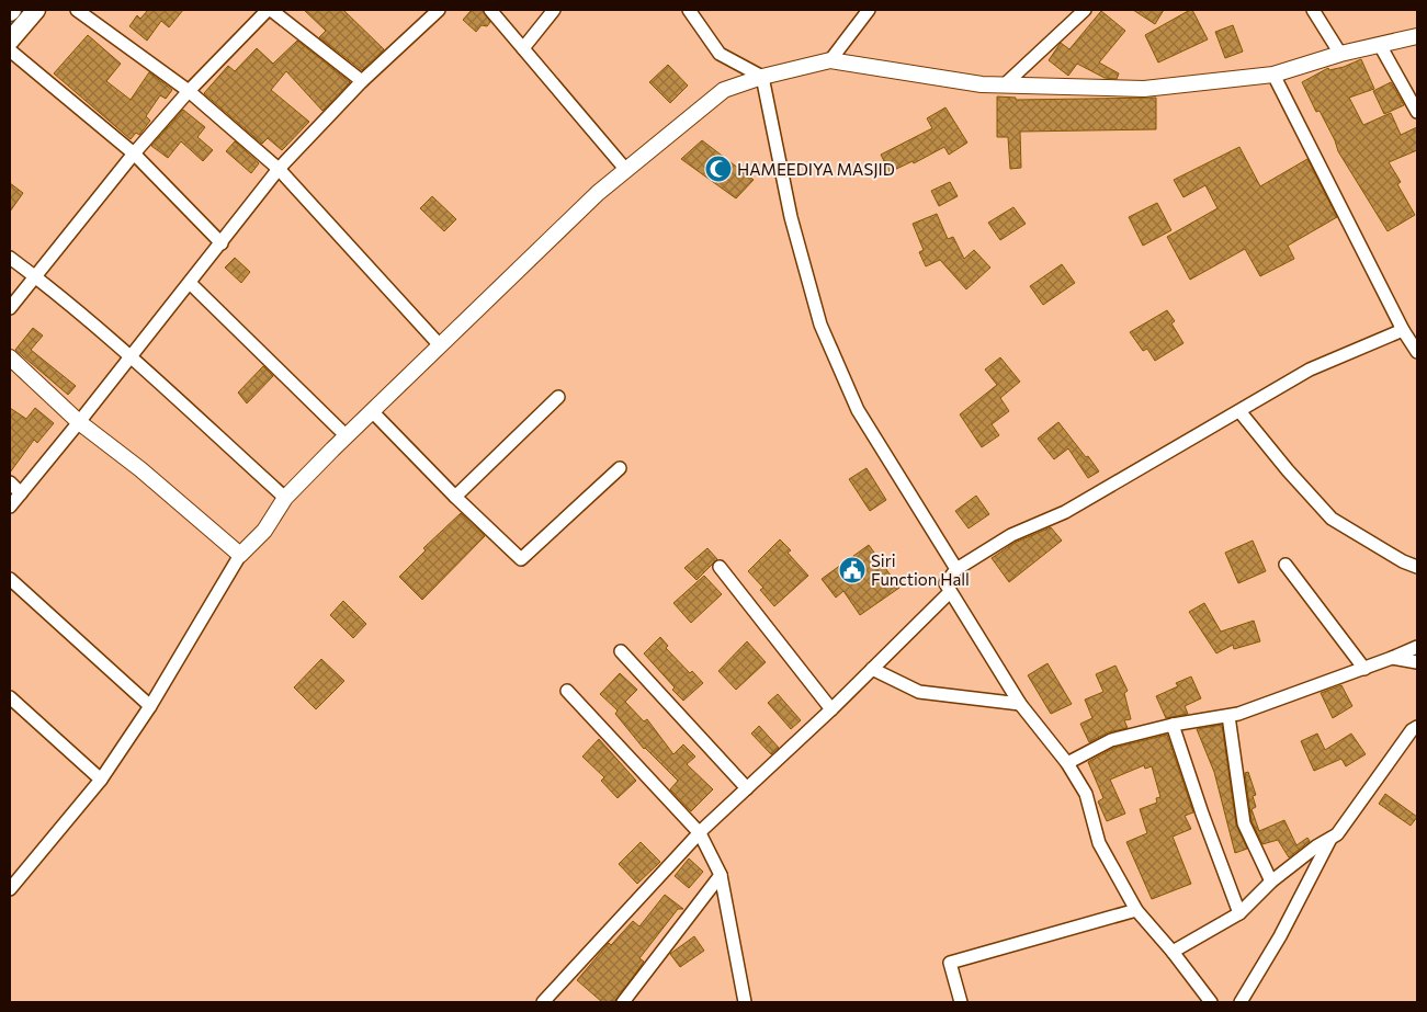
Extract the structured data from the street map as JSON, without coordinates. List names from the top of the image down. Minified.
{"places":{"mosque":["HAMEEDIYA MASJID"],"public building":["Siri Function Hall"]}}
